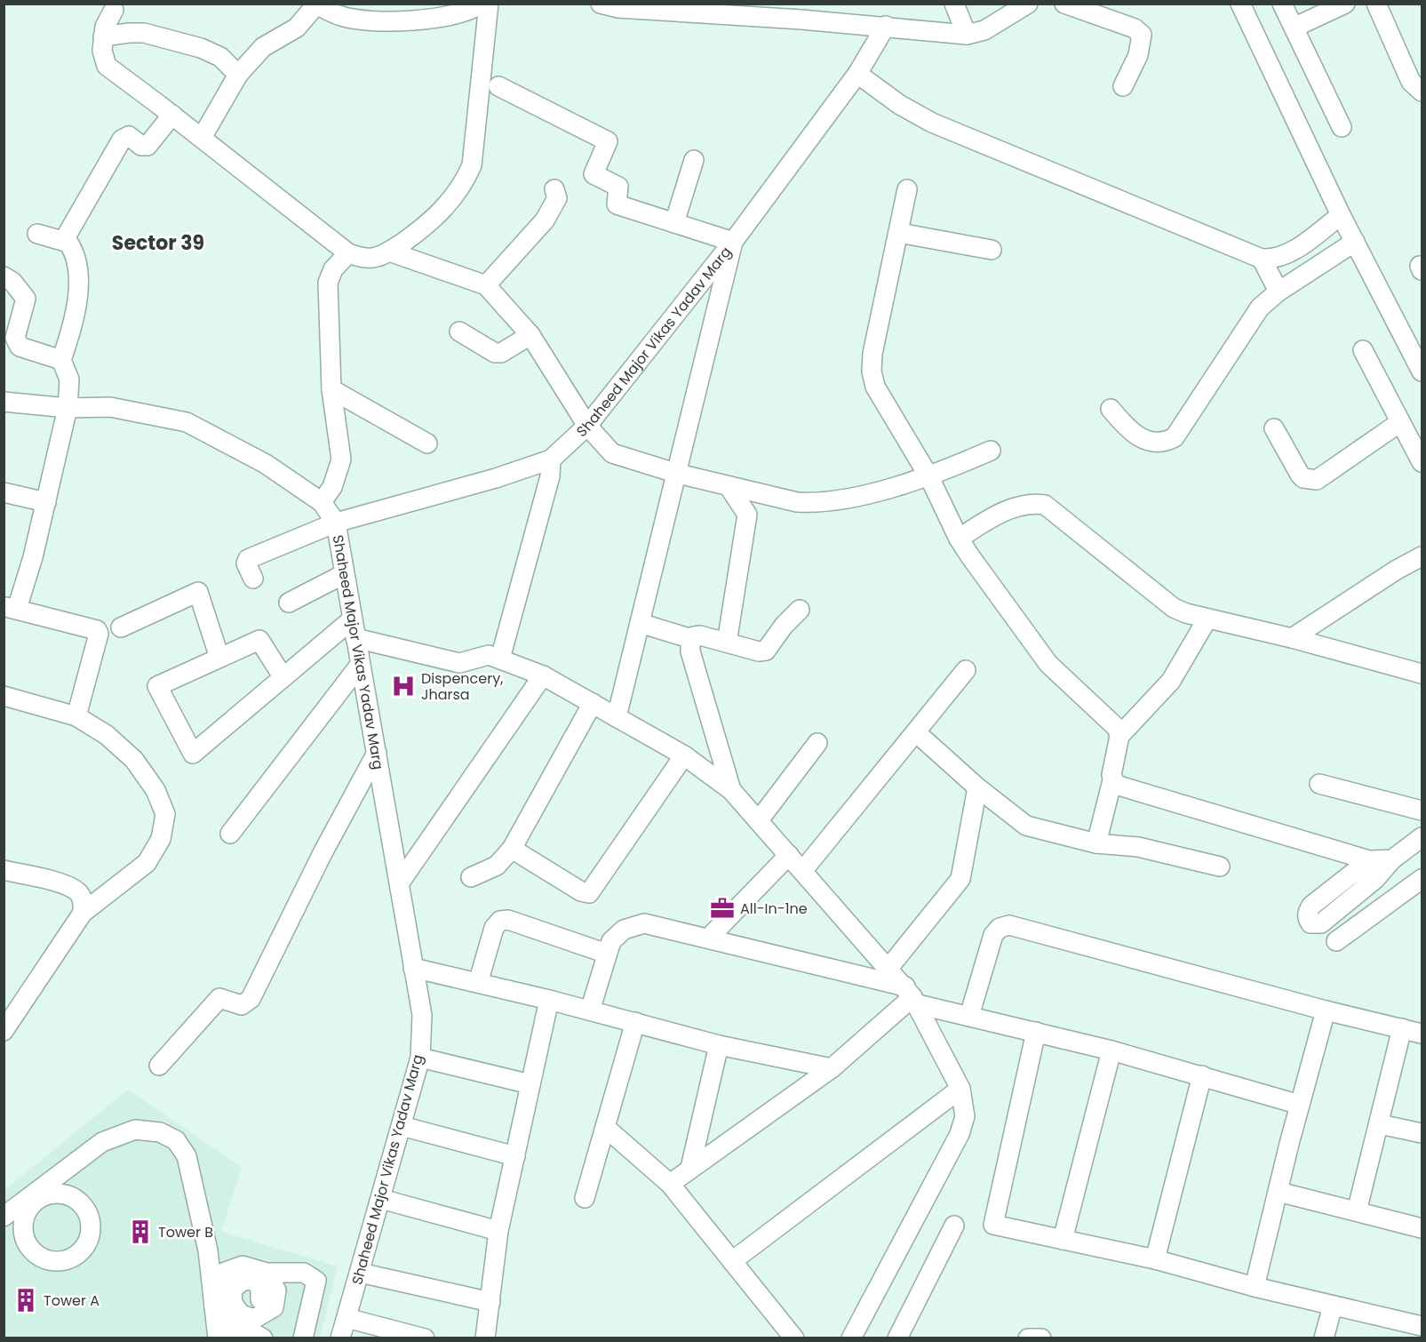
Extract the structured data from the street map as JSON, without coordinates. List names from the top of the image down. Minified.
{"streets":{"street":["Shaheed Major Vikas Yadav Marg"]},"districts":["Sector 39"],"places":{"hospital":["Dispencery, Jharsa"],"office":["All-In-1ne"],"building":["Tower B","Tower A"]}}
